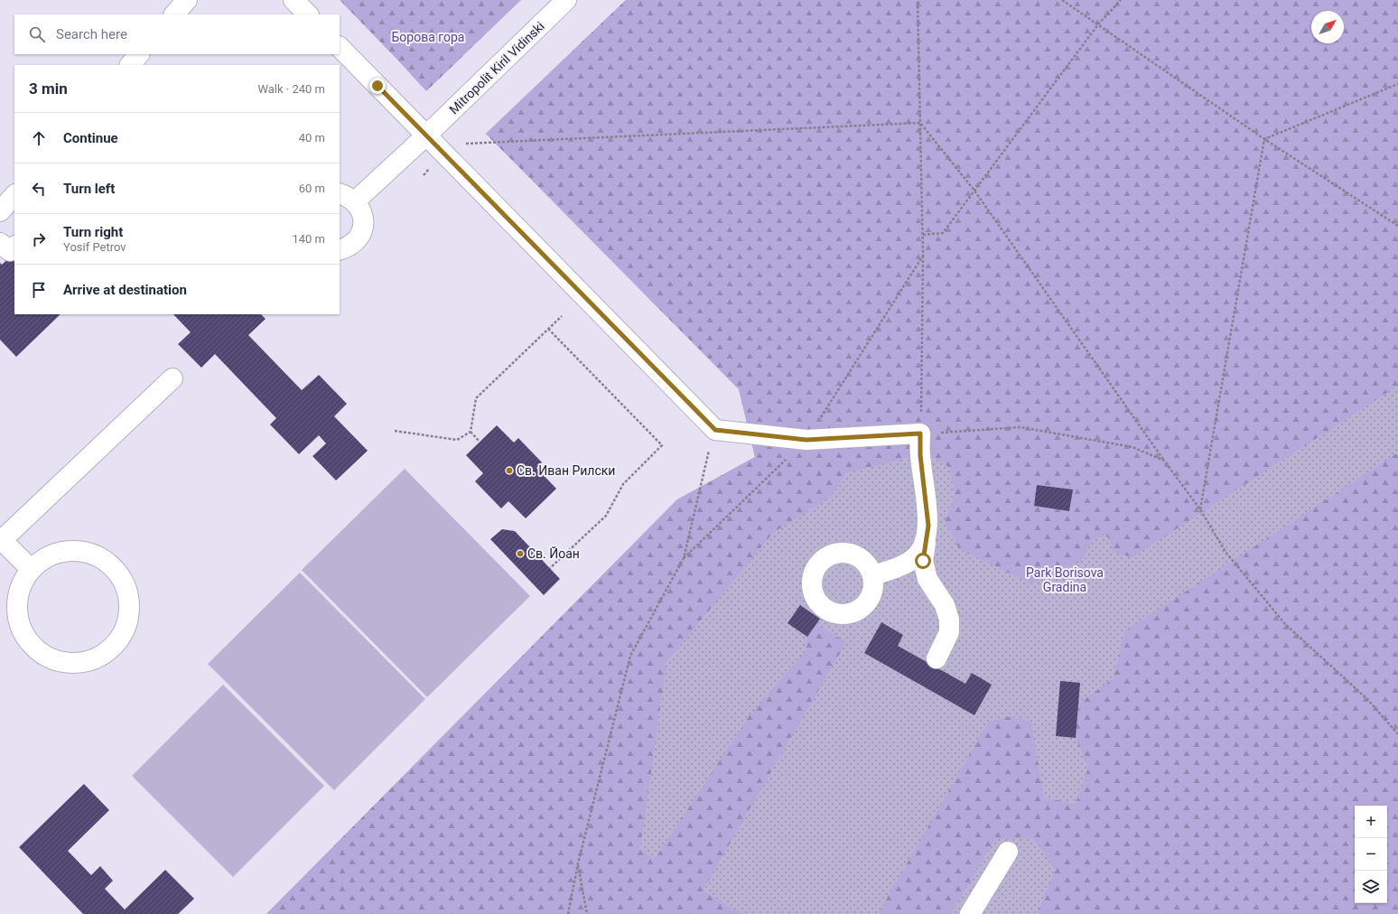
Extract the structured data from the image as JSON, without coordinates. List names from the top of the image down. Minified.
{"streets":{"street":["Mitropolit Kiril Vidinski"]},"parks":["Борова гора","Park Borisova Gradina"],"places":["Св. Иван Рилски","Св. Йоан"],"north":"top right","page":{"search":"Search here","heading":["3 min","Walk · 240 m"],"list":[["Continue","40 m"],["Turn left","60 m"],["Turn right","Yosif Petrov","140 m"],"Arrive at destination"],"map_buttons":["+","−"]}}
